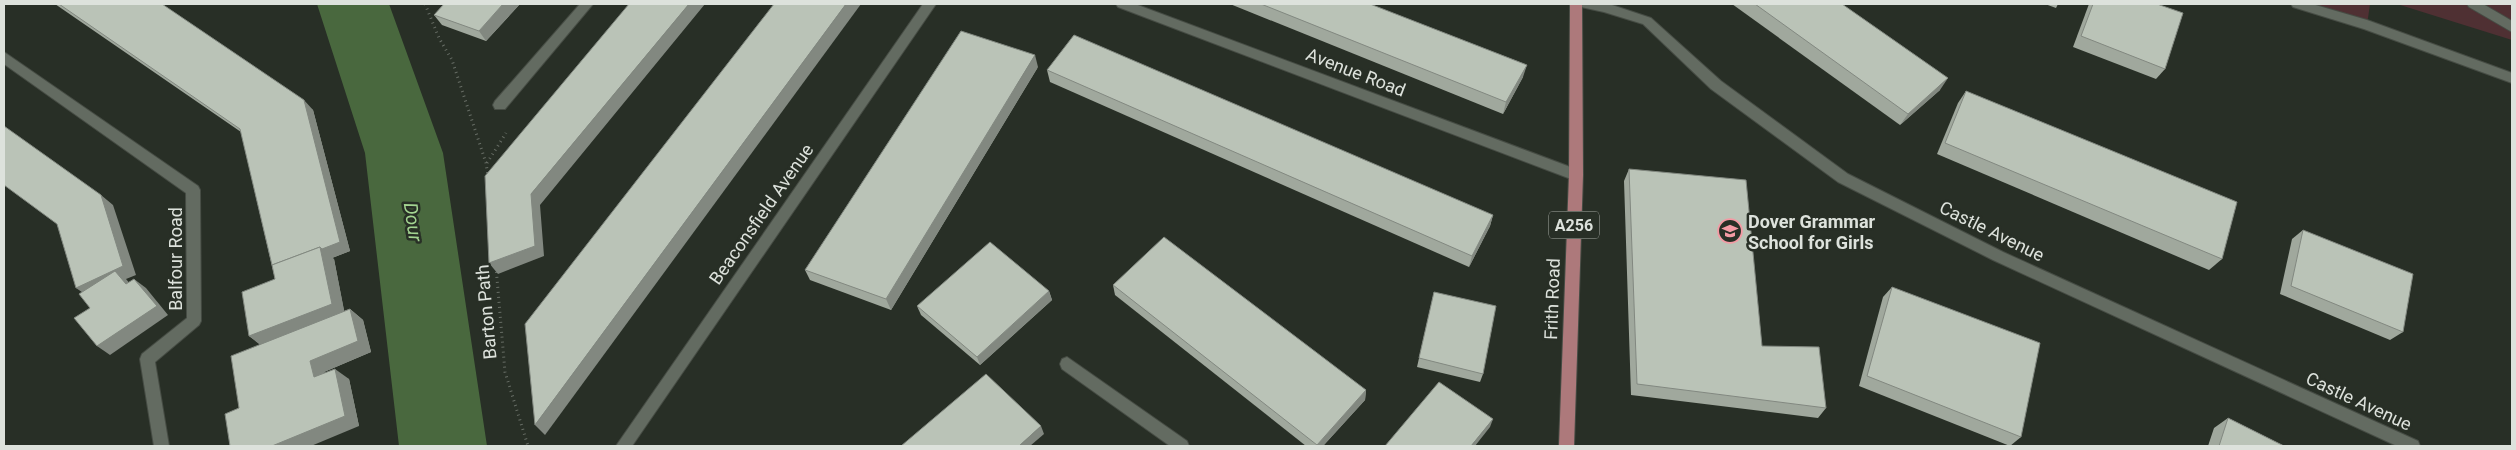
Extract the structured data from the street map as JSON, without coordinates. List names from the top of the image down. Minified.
{"streets":{"main road":["A256","Frith Road"],"street":["Avenue Road","Beaconsfield Avenue","Castle Avenue","Balfour Road"],"path":["Barton Path"]},"crossings":[["Avenue Road","Frith Road"]],"water":["Dour"],"places":{"school or university":["Dover Grammar School for Girls"]}}
